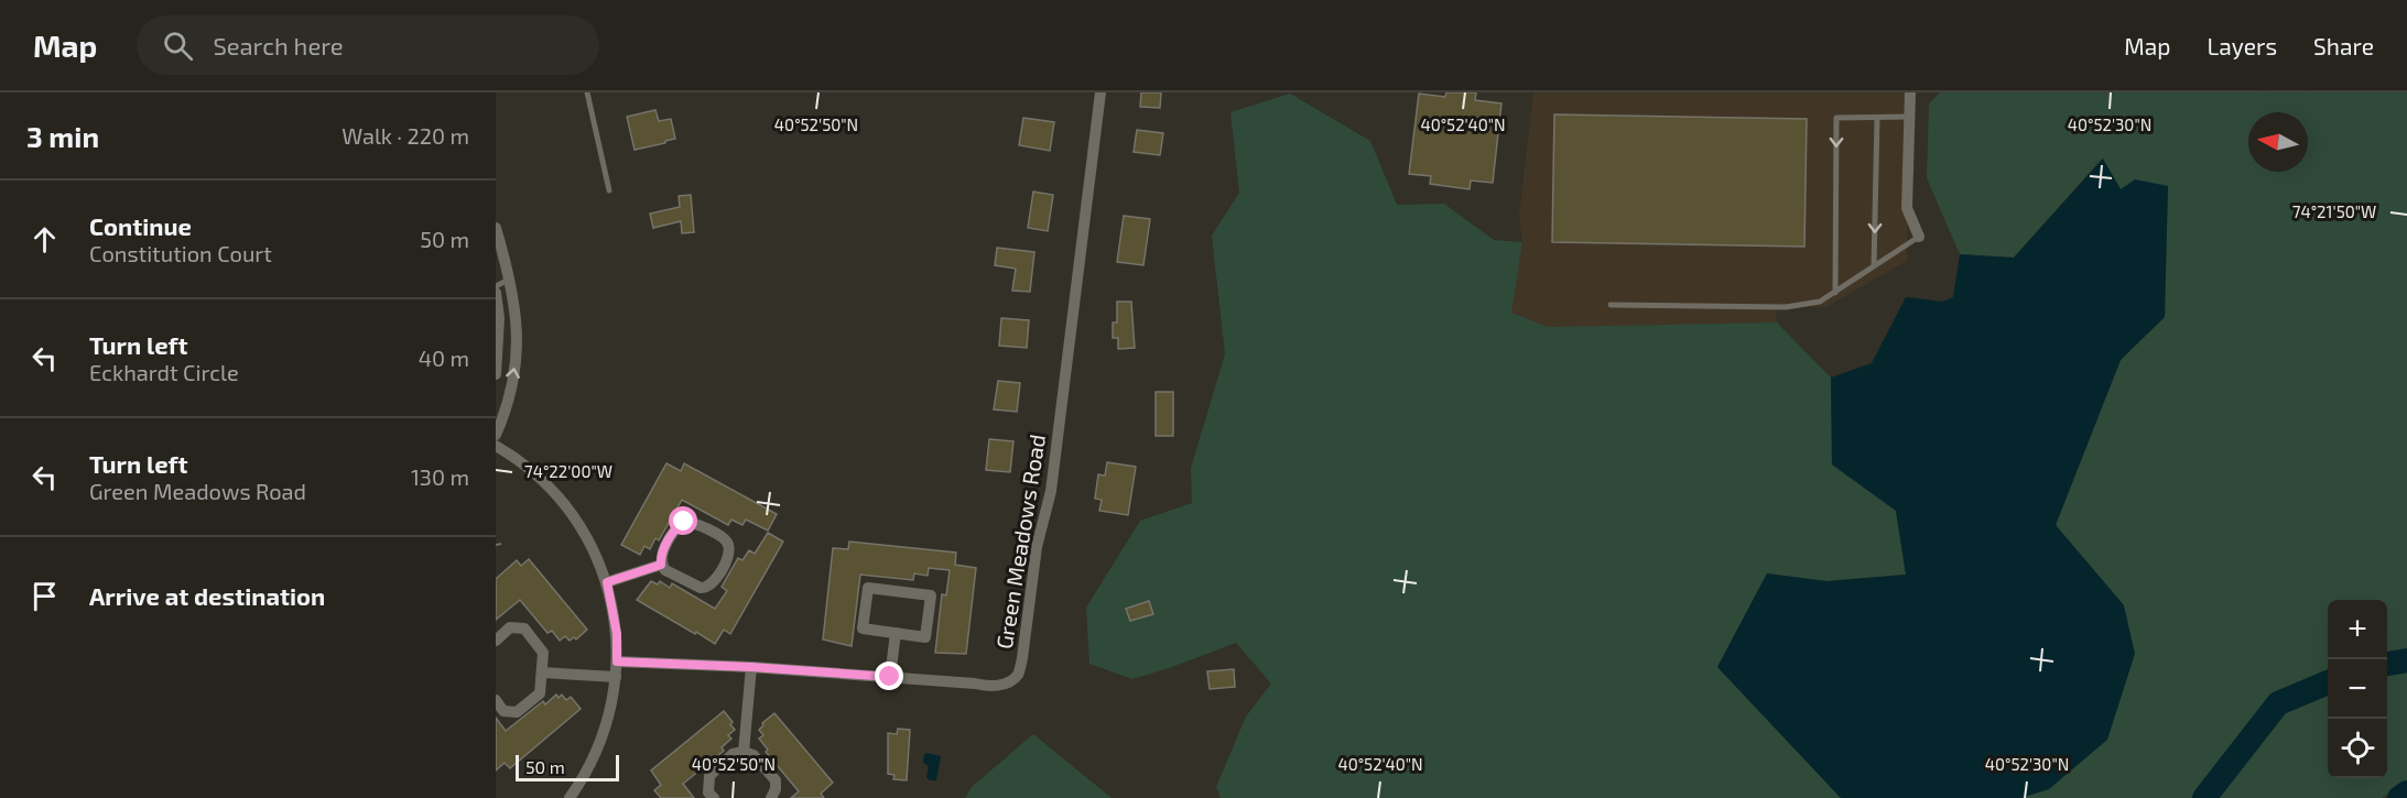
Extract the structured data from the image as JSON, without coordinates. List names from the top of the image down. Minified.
{"streets":{"street":["Green Meadows Road"]},"scale_bar":"50 m","north":"left","page":{"header":"Map","search":"Search here","nav":["Map","Layers","Share"],"heading":["3 min","Walk · 220 m"],"list":[["Continue","Constitution Court","50 m"],["Turn left","Eckhardt Circle","40 m"],["Turn left","Green Meadows Road","130 m"],"Arrive at destination"],"map_buttons":["+","−"],"scale":"50 m"},"coordinates":["40°52'50\"N","40°52'40\"N","40°52'30\"N","74°21'50\"W","74°22'00\"W"]}
